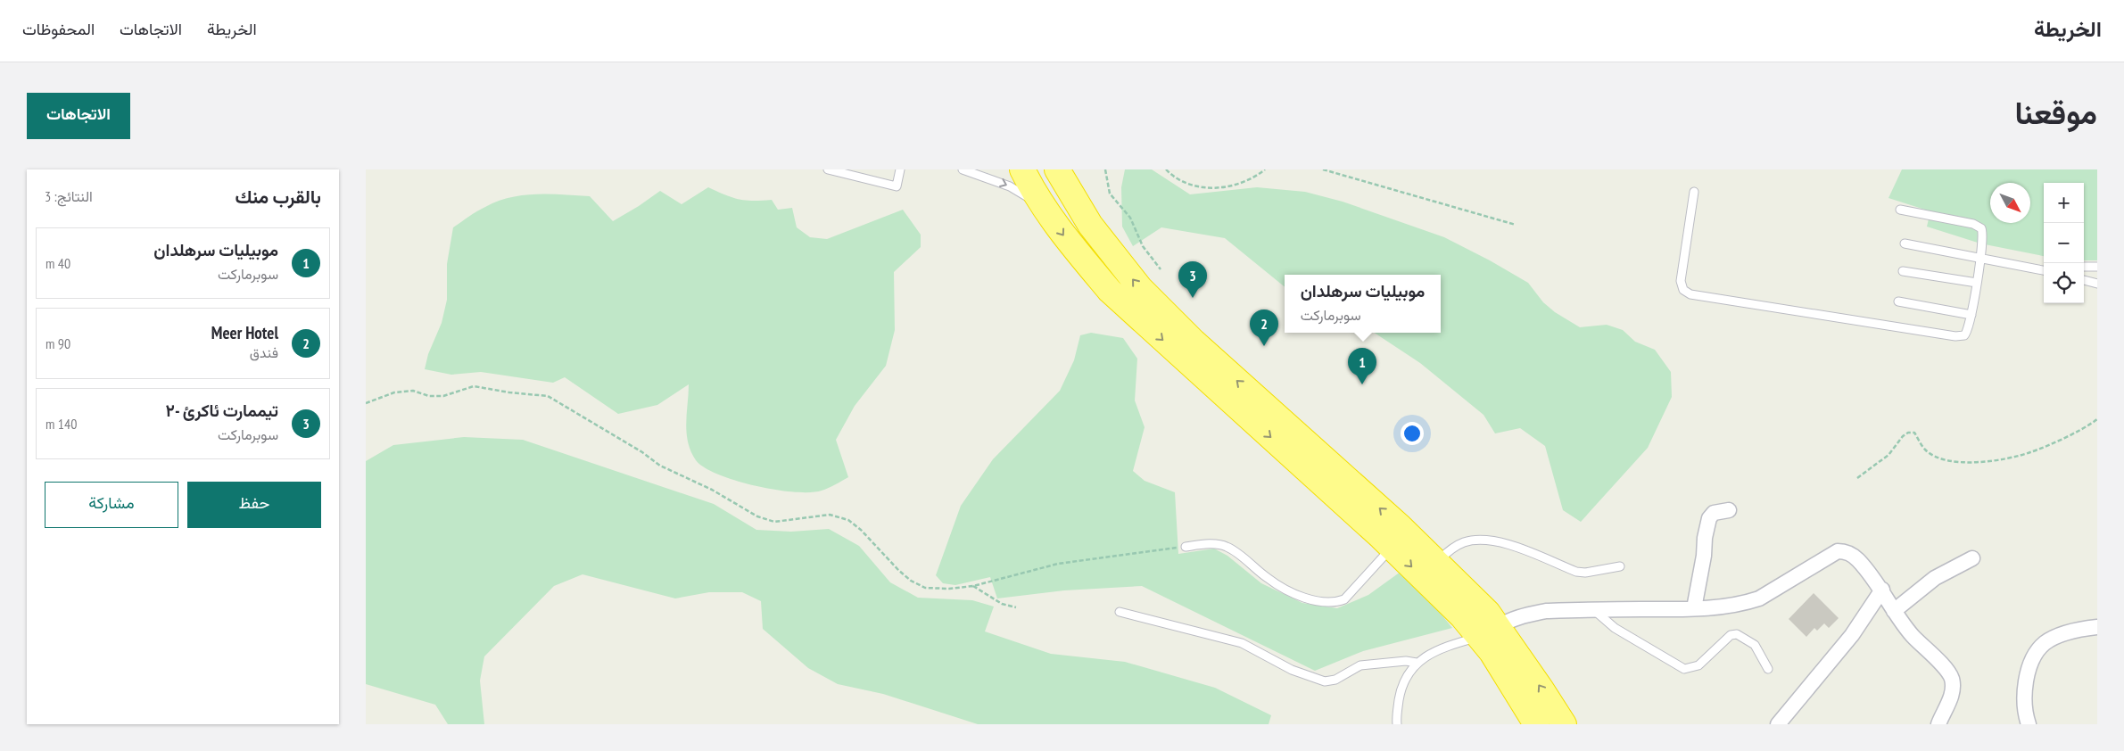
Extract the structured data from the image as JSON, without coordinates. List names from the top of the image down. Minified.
{"north":"bottom right","page":{"header":"الخريطة","nav":["الخريطة","الاتجاهات","المحفوظات"],"title":"موقعنا","buttons":["الاتجاهات",["حفظ","مشاركة"]],"heading":["بالقرب منك","النتائج: 3"],"map_buttons":["+","−"],"list":[{"mark":"1","name":"موبيليات سرهلدان","note":"سوبرماركت","value":"40 m"},{"mark":"2","name":"Meer Hotel","note":"فندق","value":"90 m"},{"mark":"3","name":"تيممارت ئاكرئ -٢","note":"سوبرماركت","value":"140 m"}],"pins":["3","2","1"],"popup":["موبيليات سرهلدان","سوبرماركت"]}}
